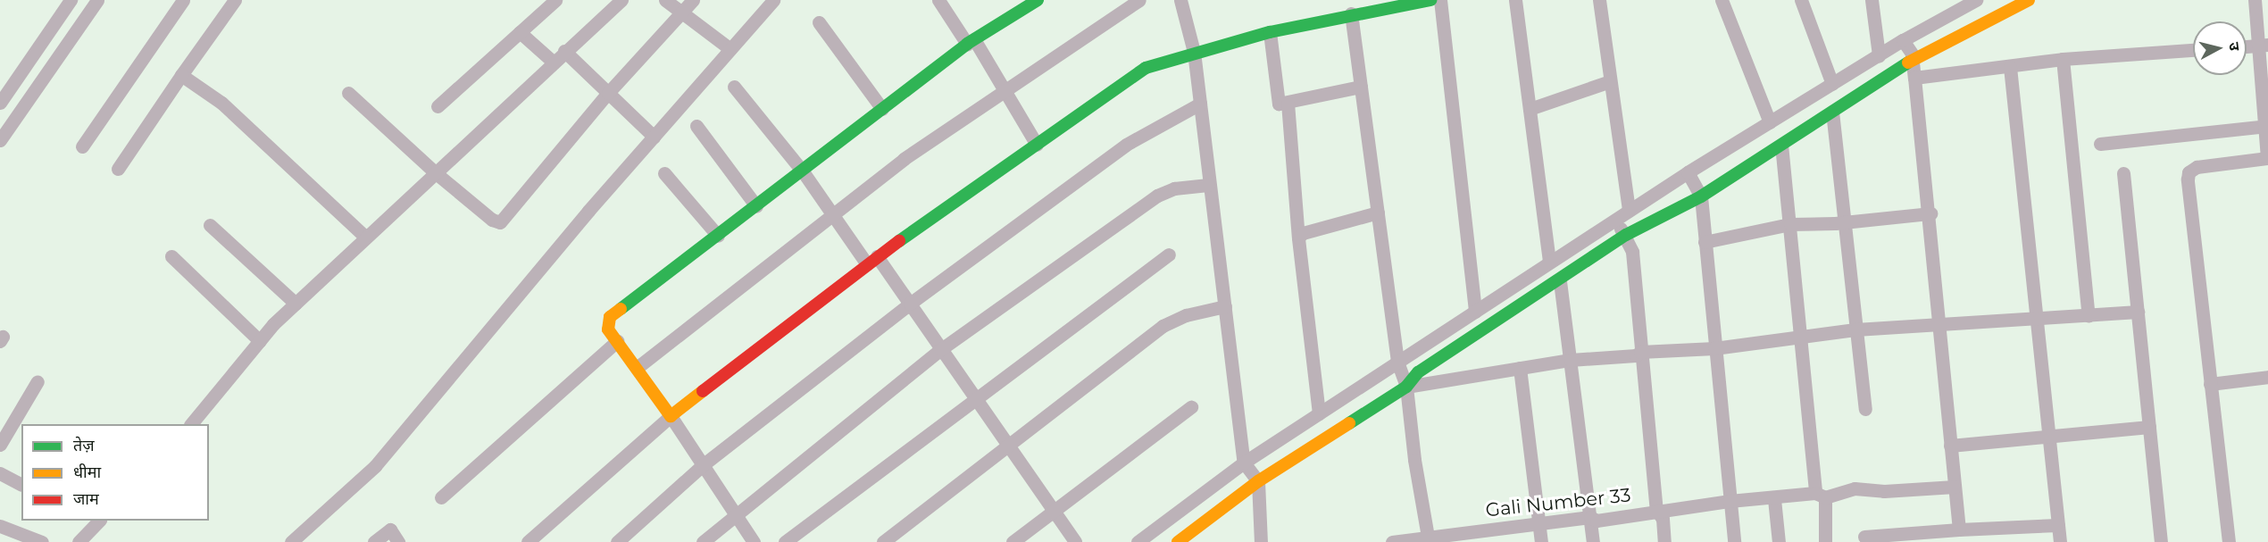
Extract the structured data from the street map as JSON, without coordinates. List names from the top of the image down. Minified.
{"streets":{"street":["Gali Number 33"]},"legend":["तेज़","धीमा","जाम"],"north":"right"}
